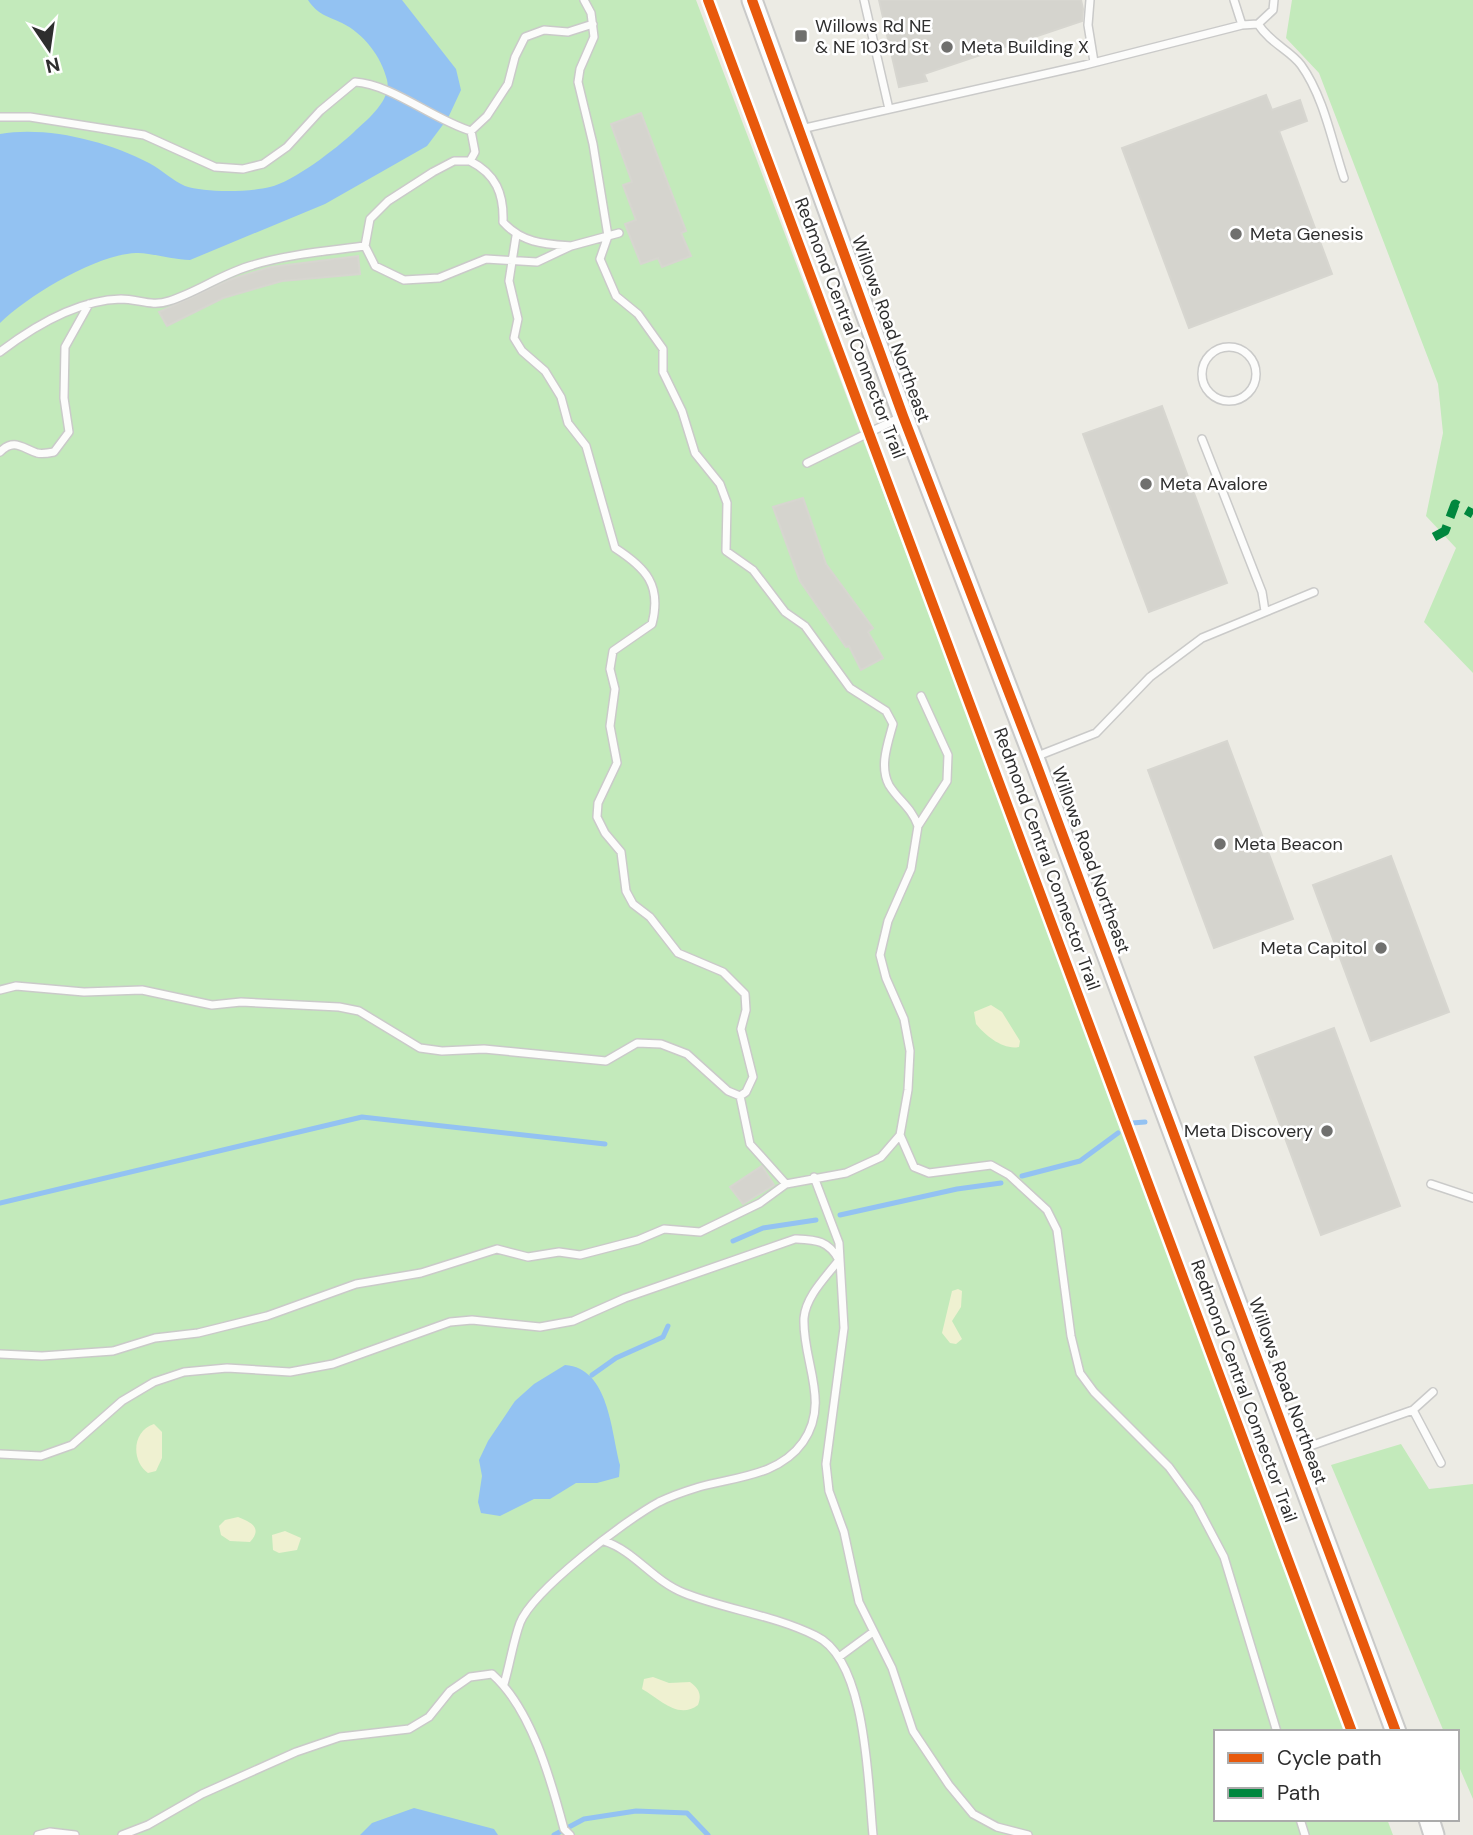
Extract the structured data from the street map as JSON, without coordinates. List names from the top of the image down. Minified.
{"streets":{"main road":["Willows Road Northeast"],"cycle path":["Redmond Central Connector Trail"]},"places":{"transit":["Willows Rd NE & NE 103rd St"],"other":["Meta Building X","Meta Genesis","Meta Avalore","Meta Beacon","Meta Capitol","Meta Discovery"]},"legend":["Cycle path","Path"],"north":"bottom"}
